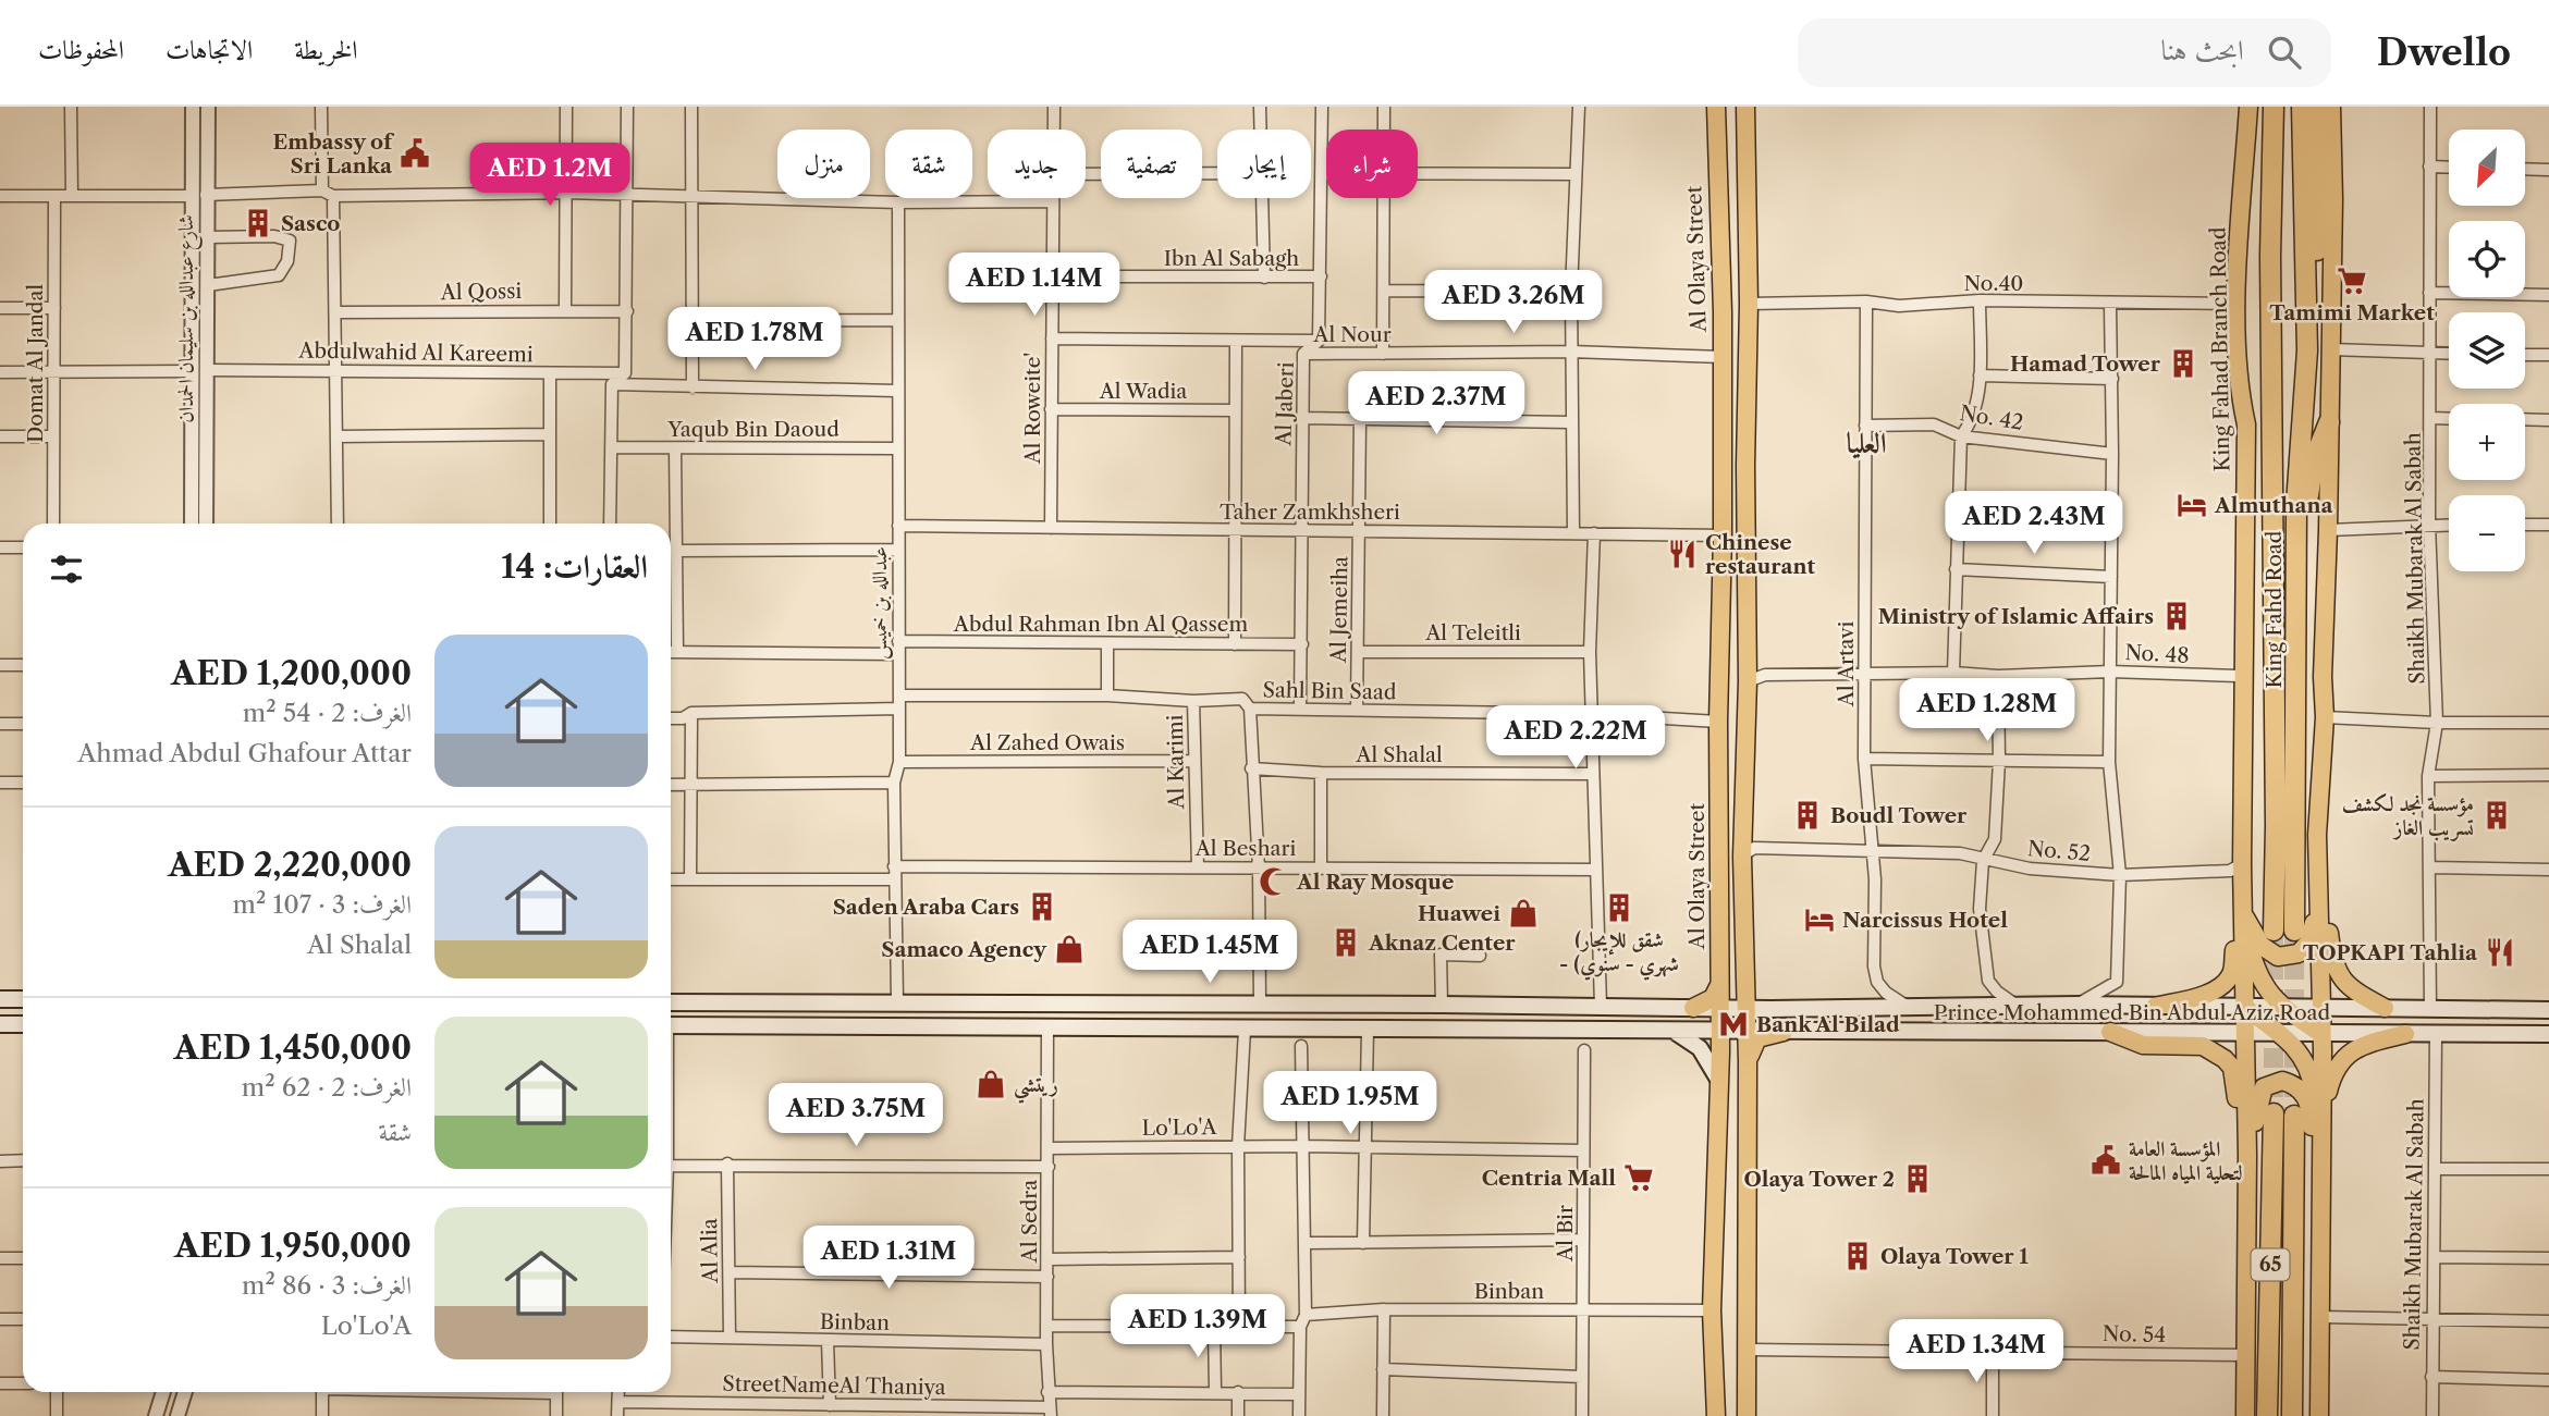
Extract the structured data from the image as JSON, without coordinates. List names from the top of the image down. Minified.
{"streets":{"highway":["King Fahd Road","65"],"main road":["Al Olaya Street","King Fahad Branch Road","Prince Mohammed Bin Abdul Aziz Road"],"street":["Ibn Al Sabagh","No.40","Al Qossi","شارع عبدالله بن سليمان الحمدان","Al Nour","Abdulwahid Al Kareemi","Domat Al Jandal","Al Wadia","Al Jaberi","Al Roweite'","No. 42","Yaqub Bin Daoud","Taher Zamkhsheri","Shaikh Mubarak Al Sabah","عبدالله بن خميس","Al Jemeiha","Abdul Rahman Ibn Al Qassem","Al Teleitli","No. 48","Al Artavi","Sahl Bin Saad","Al Zahed Owais","Al Shalal","Al Karimi","Al Beshari","No. 52","Lo'Lo'A","Al Sedra","Al Bir","Al Alia","Binban","No. 54","StreetNameAl Thaniya"]},"crossings":[["Ibn Al Sabagh","Al Jaberi"],["Ibn Al Sabagh","Al Roweite'"],["Al Olaya Street","Al Nour"],["Al Olaya Street","Taher Zamkhsheri"],["Al Olaya Street","Sahl Bin Saad"],["Al Olaya Street","Prince Mohammed Bin Abdul Aziz Road"],["Al Olaya Street","Binban"],["No.40","King Fahad Branch Road"],["No.40","Al Artavi"],["شارع عبدالله بن سليمان الحمدان","Abdulwahid Al Kareemi"],["Al Nour","Al Jaberi"],["Al Nour","Al Roweite'"],["King Fahad Branch Road","No. 48"],["King Fahad Branch Road","No. 52"],["Al Wadia","Al Roweite'"],["Al Jaberi","Taher Zamkhsheri"],["Al Jaberi","Abdul Rahman Ibn Al Qassem"],["Al Jaberi","Sahl Bin Saad"],["Al Roweite'","Taher Zamkhsheri"],["No. 42","Al Artavi"],["Yaqub Bin Daoud","عبدالله بن خميس"],["Taher Zamkhsheri","عبدالله بن خميس"],["Taher Zamkhsheri","Al Jemeiha"],["Shaikh Mubarak Al Sabah","Prince Mohammed Bin Abdul Aziz Road"],["عبدالله بن خميس","Abdul Rahman Ibn Al Qassem"],["عبدالله بن خميس","Sahl Bin Saad"],["عبدالله بن خميس","Al Zahed Owais"],["عبدالله بن خميس","Al Beshari"],["عبدالله بن خميس","Prince Mohammed Bin Abdul Aziz Road"],["Al Jemeiha","Al Teleitli"],["Al Jemeiha","Sahl Bin Saad"],["No. 48","Al Artavi"],["Al Artavi","No. 52"],["Al Artavi","Prince Mohammed Bin Abdul Aziz Road"],["Sahl Bin Saad","Al Karimi"],["Al Zahed Owais","Al Karimi"],["Al Karimi","Al Beshari"],["Prince Mohammed Bin Abdul Aziz Road","Al Sedra"],["Lo'Lo'A","Al Sedra"],["Lo'Lo'A","Al Bir"],["Al Sedra","Binban"],["Al Sedra","StreetNameAl Thaniya"],["Al Bir","Binban"],["Al Alia","Binban"]],"districts":["العليا"],"places":{"public building":["Embassy of Sri Lanka","المؤسسة العامة لتحلية المياه المالحة"],"building":["Sasco","Hamad Tower","Ministry of Islamic Affairs","Boudl Tower","مؤسسة نجد لكشف تسريب الغاز","Saden Araba Cars","(شقق للإيجار - (شهري - سنوي","Aknaz Center","Olaya Tower 2","Olaya Tower 1"],"supermarket":["Tamimi Market","Centria Mall"],"hotel":["Almuthana","Narcissus Hotel"],"restaurant":["Chinese restaurant","TOPKAPI Tahlia"],"mosque":["Al Ray Mosque"],"shop":["Huawei","Samaco Agency","ريتشي"],"metro station":["Bank Al Bilad"]},"north":"bottom left","page":{"header":"Dwello","search":"ابحث هنا","nav":["الخريطة","الاتجاهات","المحفوظات"],"map_buttons":["+","−"],"chip":["شراء","إيجار","تصفية","جديد","شقة","منزل"],"price":["AED 1.2M","AED 1.14M","AED 3.26M","AED 1.78M","AED 2.37M","AED 2.43M","AED 1.28M","AED 2.22M","AED 1.45M","AED 1.95M","AED 3.75M","AED 1.31M","AED 1.39M","AED 1.34M"],"heading":"العقارات: 14","list":[{"name":"AED 1,200,000","note":"الغرف: 2 · 54 m² · Ahmad Abdul Ghafour Attar"},{"name":"AED 2,220,000","note":"الغرف: 3 · 107 m² · Al Shalal"},{"name":"AED 1,450,000","note":"الغرف: 2 · 62 m² · شقة"},{"name":"AED 1,950,000","note":"الغرف: 3 · 86 m² · Lo'Lo'A"}]}}
